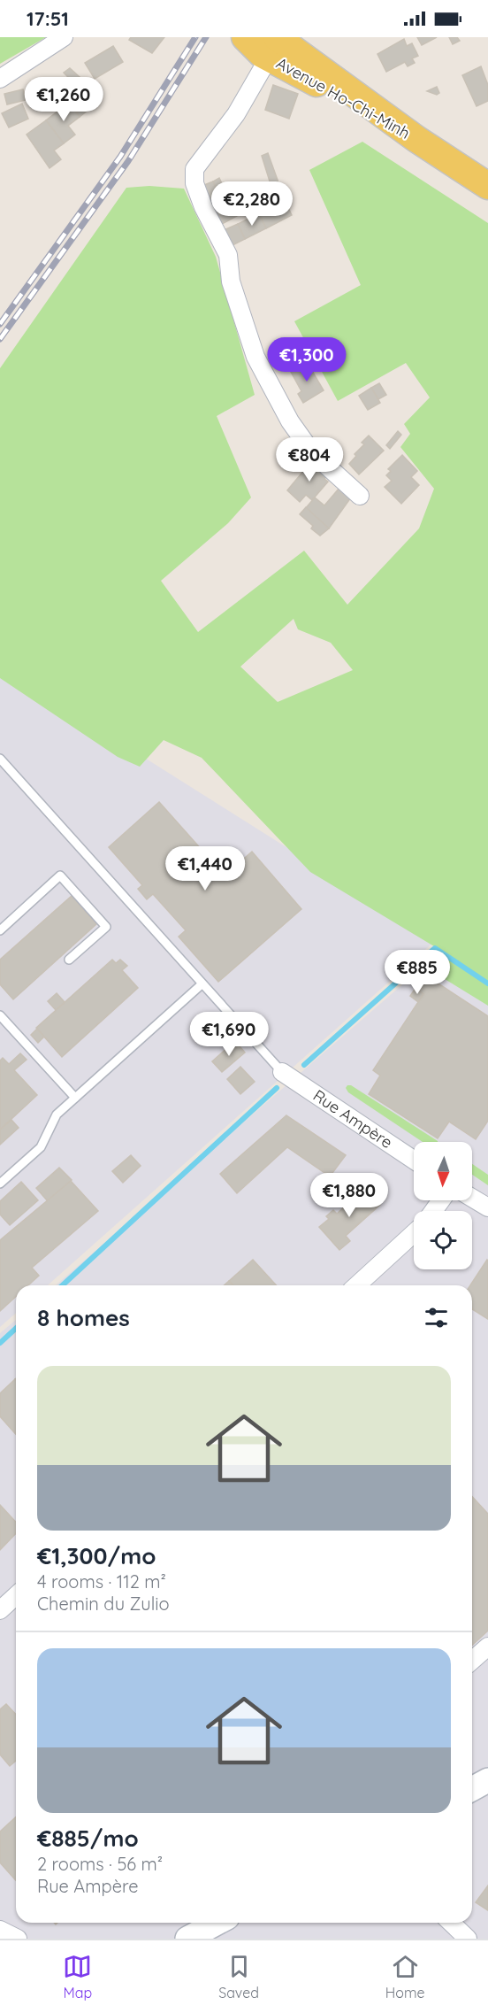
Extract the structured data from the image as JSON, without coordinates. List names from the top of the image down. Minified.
{"streets":{"main road":["Avenue Ho-Chi-Minh"],"street":["Rue Ampère"]},"north":"bottom","page":{"status":"17:51","price":["€1,260","€2,280","€1,300","€804","€1,440","€885","€1,690","€1,880"],"heading":"8 homes","list":[{"name":"€1,300/mo","note":"4 rooms · 112 m² · Chemin du Zulio"},{"name":"€885/mo","note":"2 rooms · 56 m² · Rue Ampère"}],"tabs":["Map","Saved","Home"]}}
